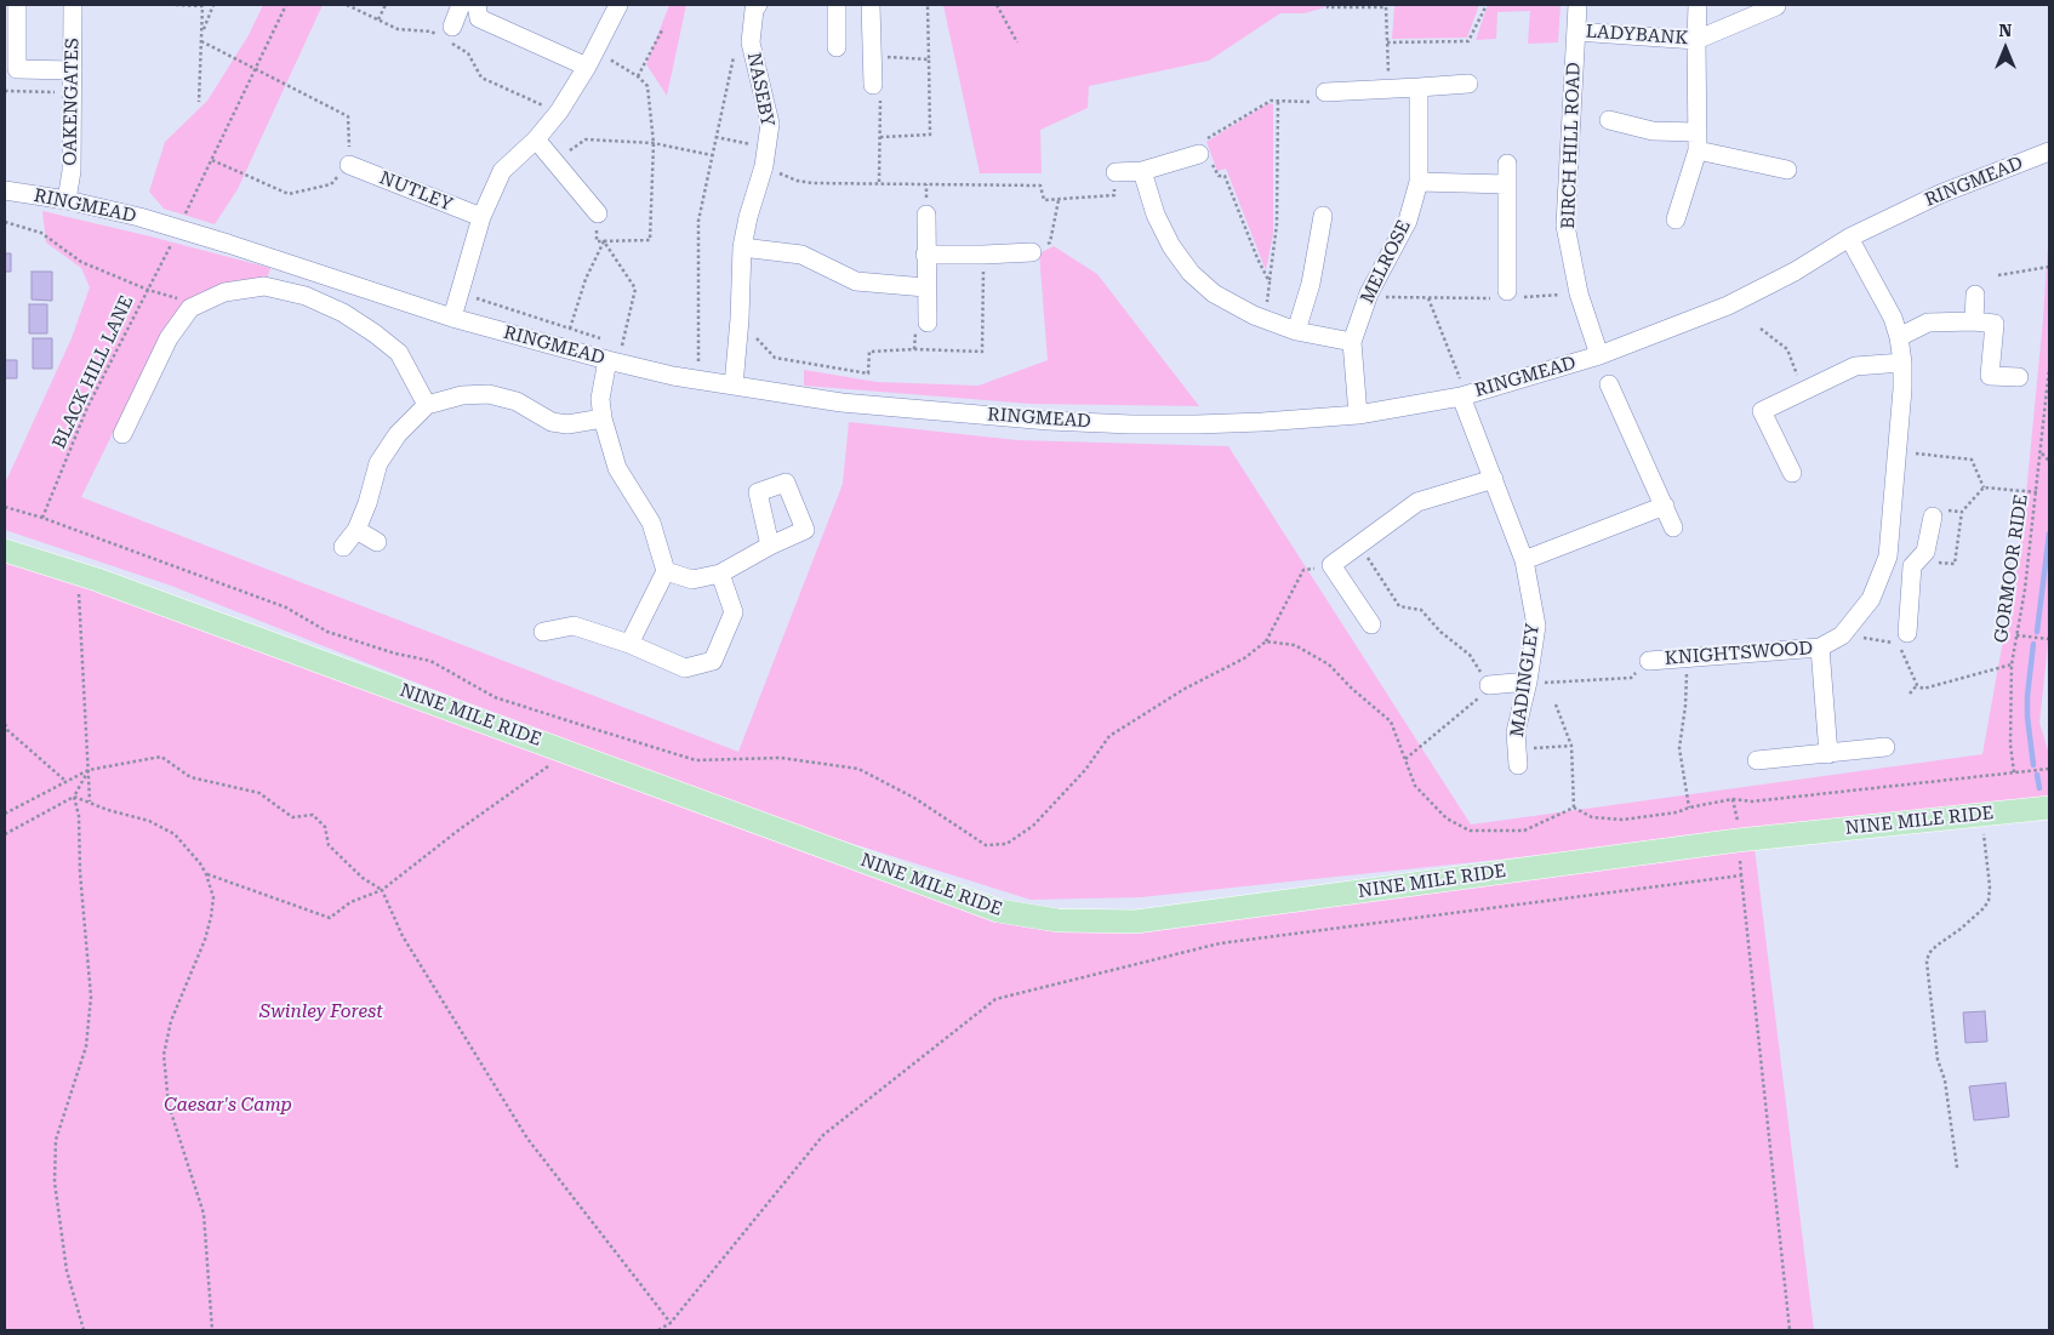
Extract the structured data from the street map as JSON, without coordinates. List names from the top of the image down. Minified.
{"streets":{"main road":["NINE MILE RIDE"],"street":["LADYBANK","NASEBY","OAKENGATES","BIRCH HILL ROAD","RINGMEAD","NUTLEY","MELROSE","KNIGHTSWOOD","MADINGLEY"],"path":["BLACK HILL LANE","GORMOOR RIDE"]},"crossings":[["LADYBANK","BIRCH HILL ROAD"],["NASEBY","RINGMEAD"],["OAKENGATES","RINGMEAD"],["BIRCH HILL ROAD","RINGMEAD"],["RINGMEAD","MELROSE"],["RINGMEAD","KNIGHTSWOOD"],["RINGMEAD","MADINGLEY"]],"parks":["Swinley Forest","Caesar's Camp"],"north":"top"}
